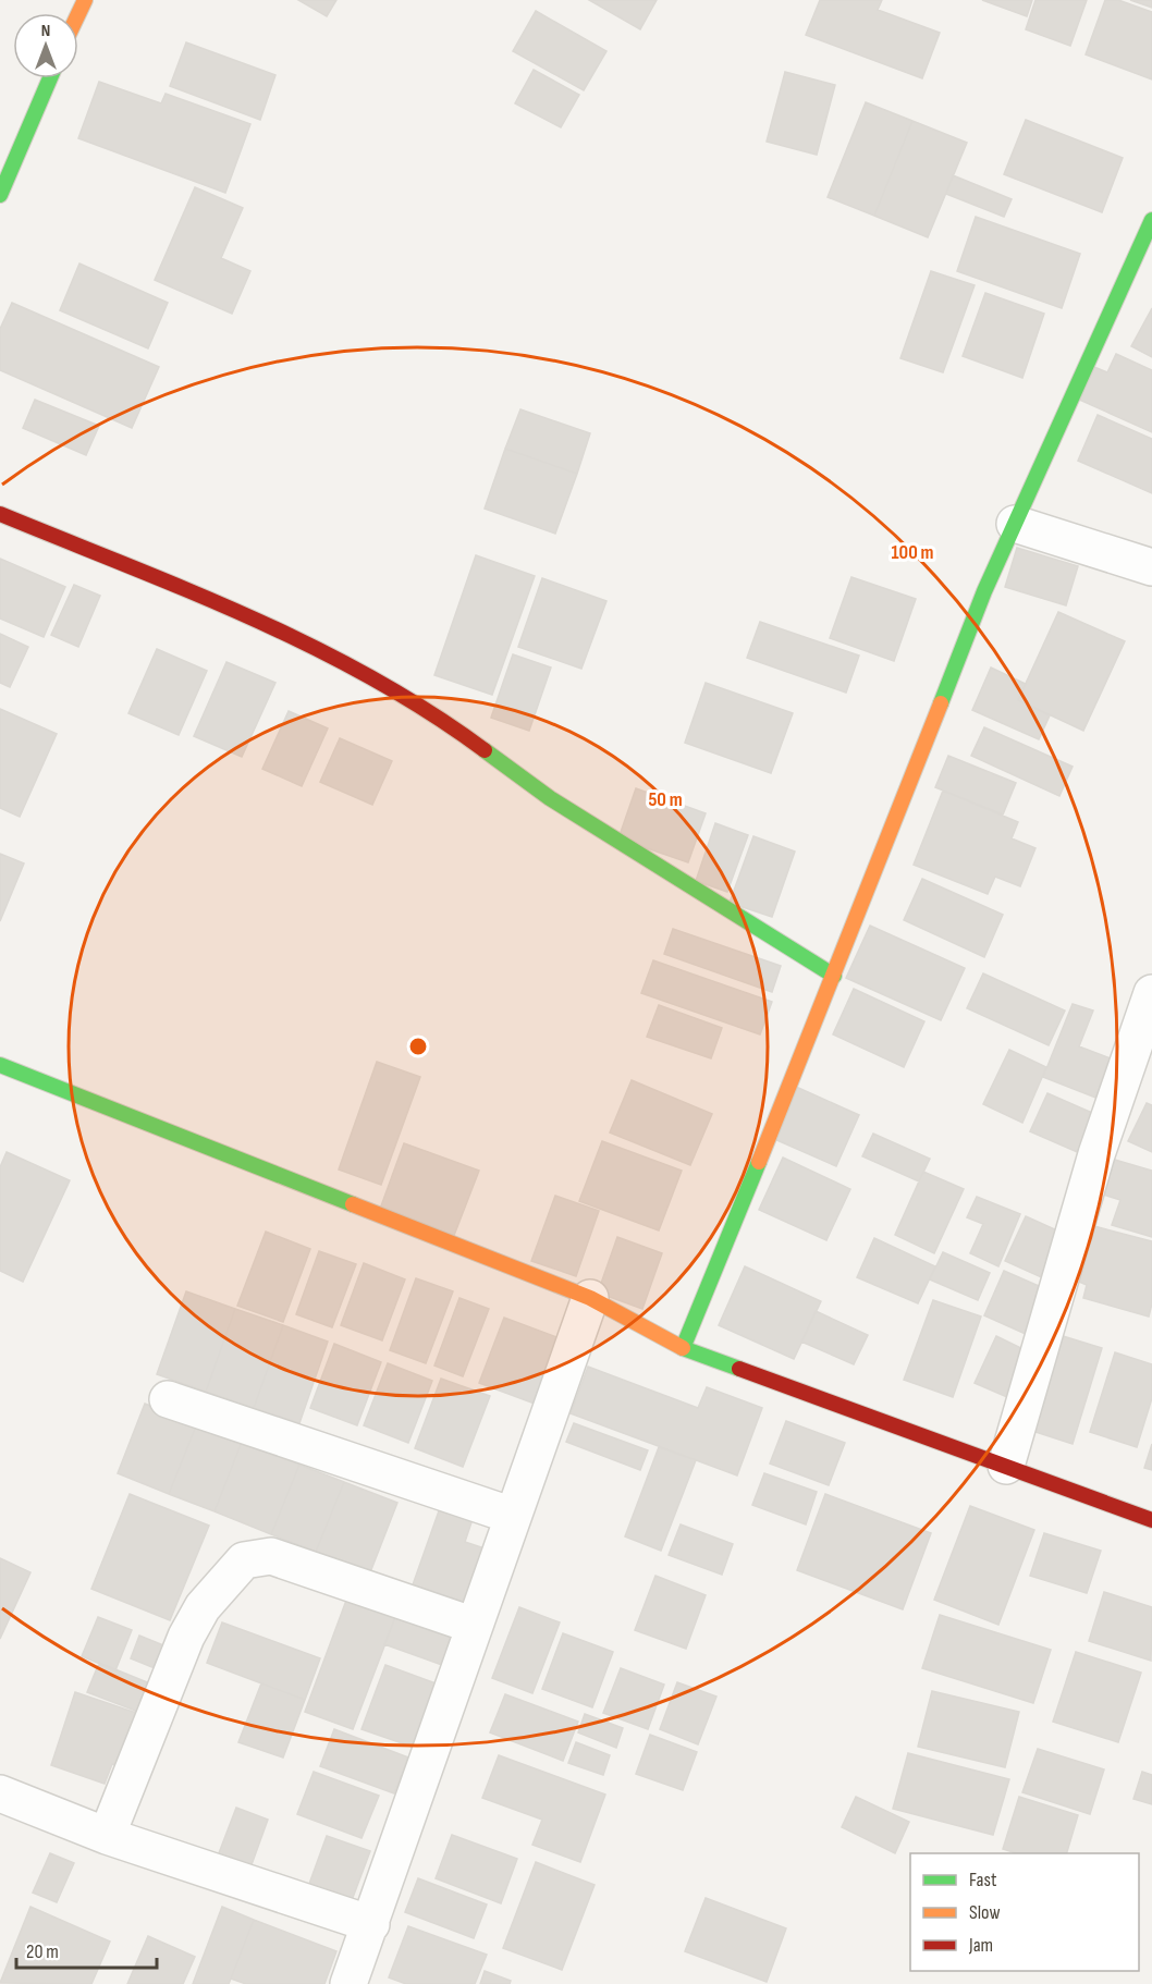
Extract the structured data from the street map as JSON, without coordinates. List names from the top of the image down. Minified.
{"legend":["Fast","Slow","Jam"],"scale_bar":"20 m","north":"top","rings":["100 m","50 m"]}
